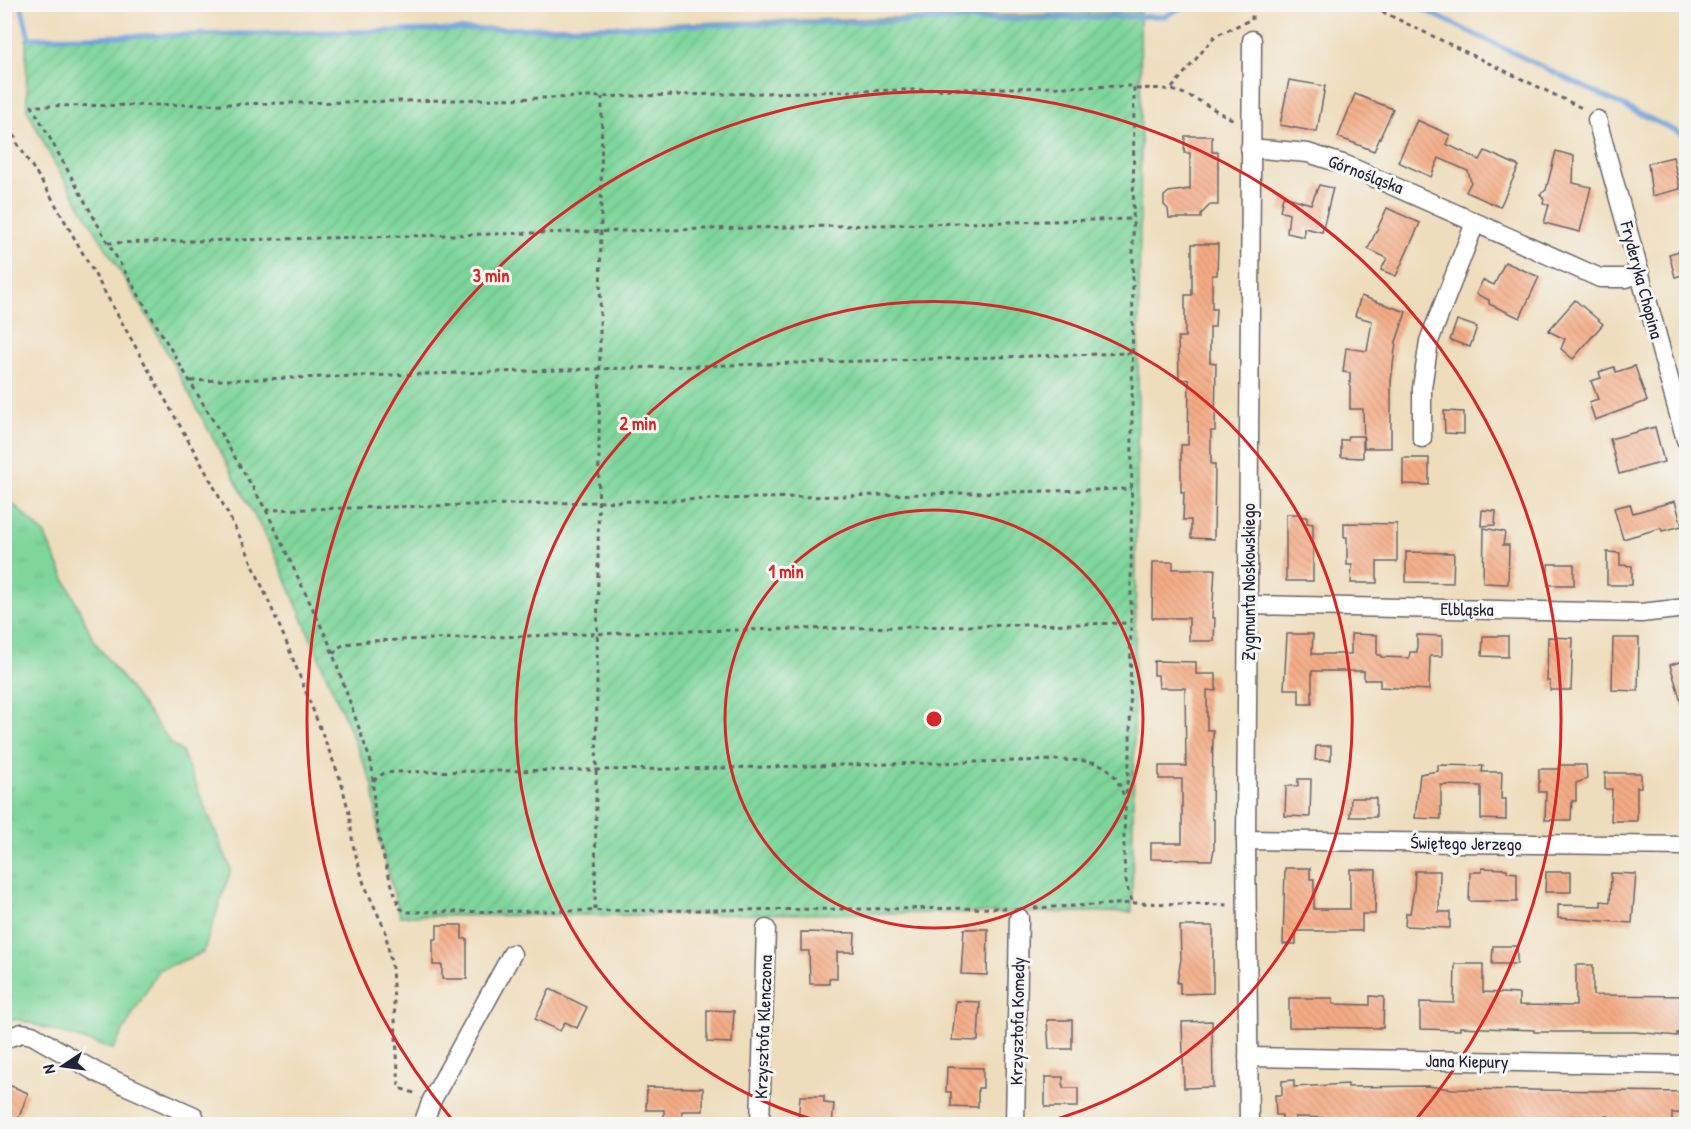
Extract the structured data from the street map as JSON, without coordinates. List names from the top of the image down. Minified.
{"streets":{"street":["Górnośląska","Fryderyka Chopina","Zygmunta Noskowskiego","Elbląska","Świętego Jerzego","Krzysztofa Komedy","Krzysztofa Klenczona","Jana Kiepury"]},"crossings":[["Górnośląska","Fryderyka Chopina"],["Górnośląska","Zygmunta Noskowskiego"],["Zygmunta Noskowskiego","Elbląska"],["Zygmunta Noskowskiego","Świętego Jerzego"],["Zygmunta Noskowskiego","Jana Kiepury"]],"north":"left","rings":["3 min","2 min","1 min"]}
